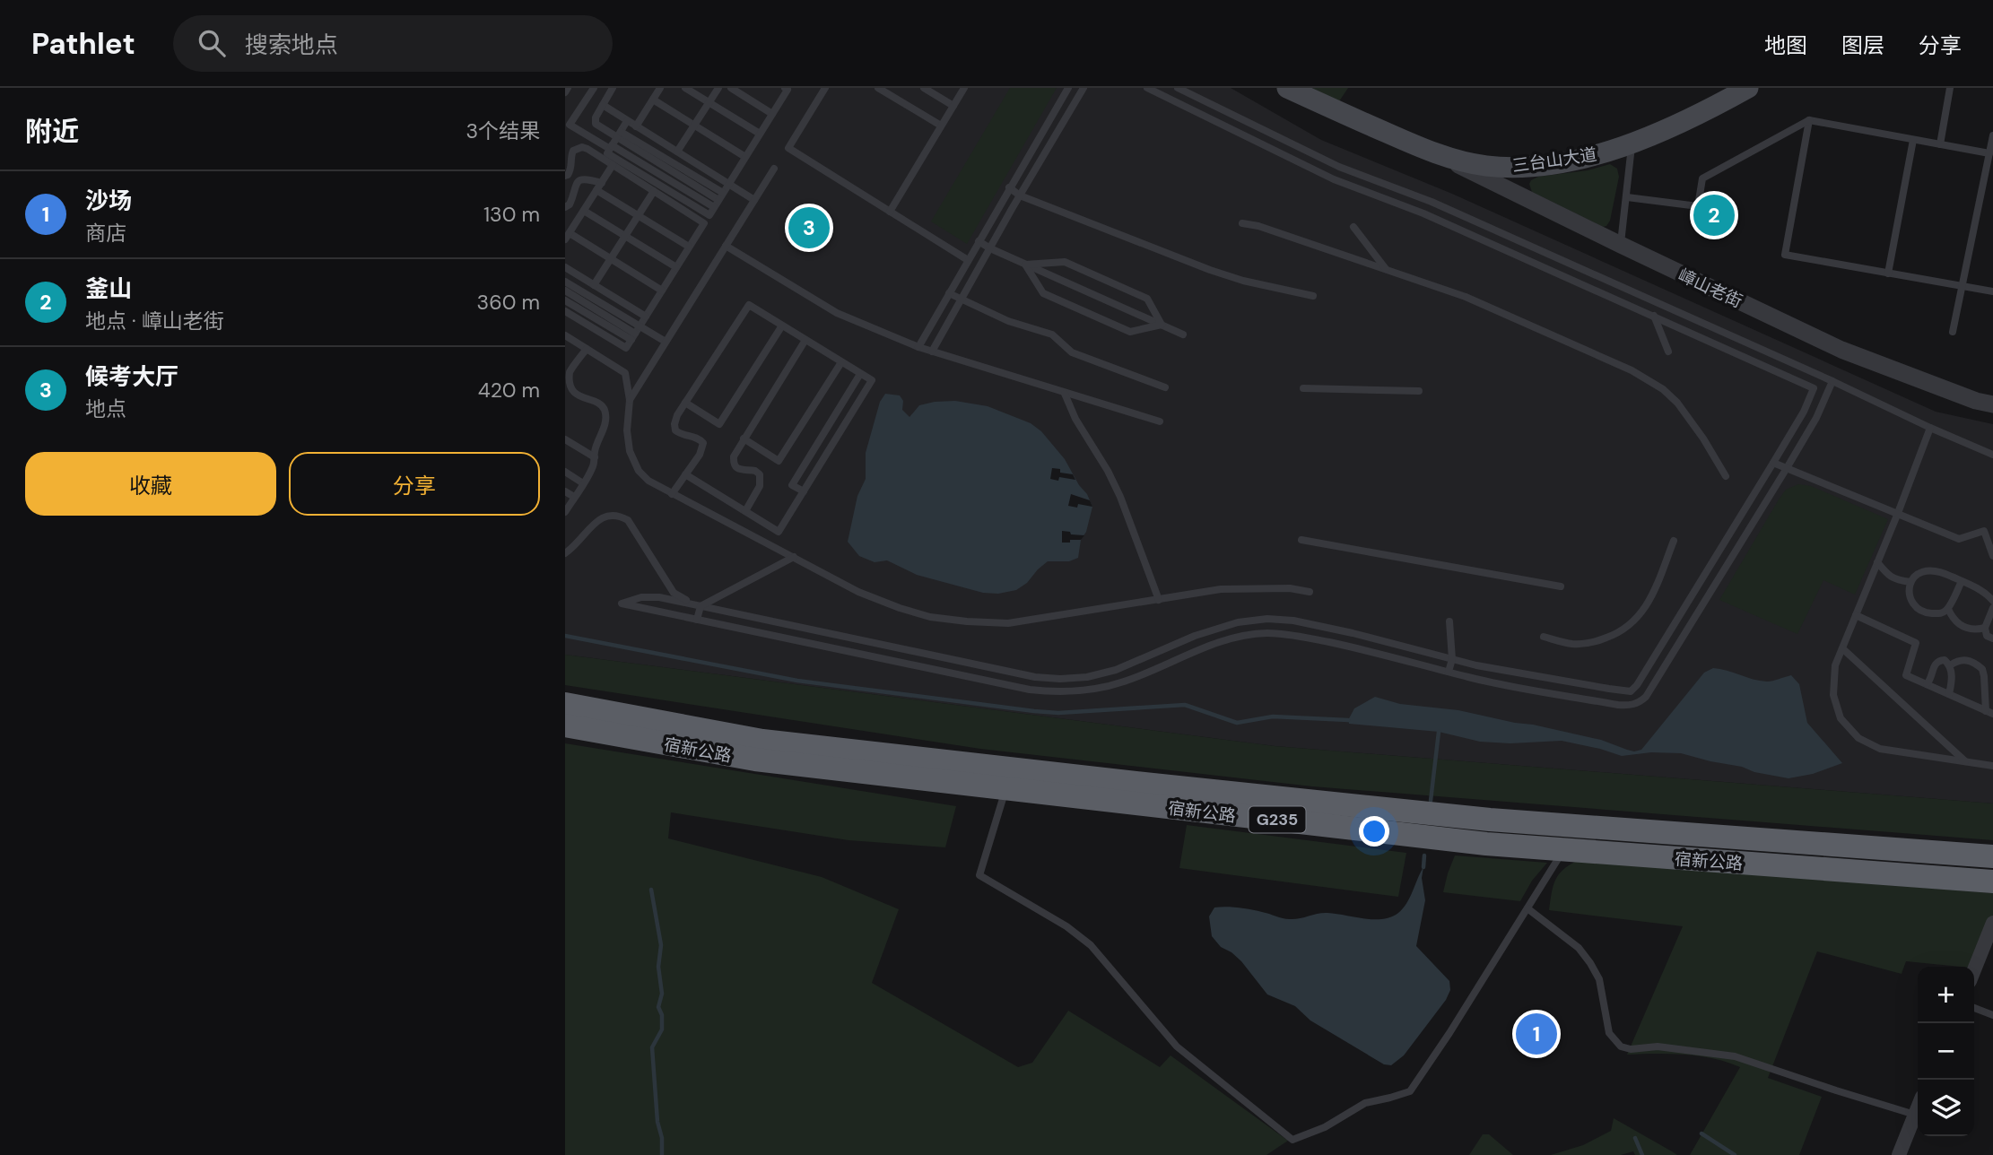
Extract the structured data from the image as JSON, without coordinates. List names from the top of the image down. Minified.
{"streets":{"highway":["宿新公路","G235"],"main road":["三台山大道"],"street":["嶂山老街"]},"crossings":[["三台山大道","嶂山老街"]],"page":{"header":"Pathlet","search":"搜索地点","nav":["地图","图层","分享"],"heading":["附近","3个结果"],"list":[{"mark":"1","name":"沙场","note":"商店","value":"130 m"},{"mark":"2","name":"釜山","note":"地点 · 嶂山老街","value":"360 m"},{"mark":"3","name":"候考大厅","note":"地点","value":"420 m"}],"pins":["2","3","1"],"buttons":["收藏","分享"],"map_buttons":["+","−"]}}
